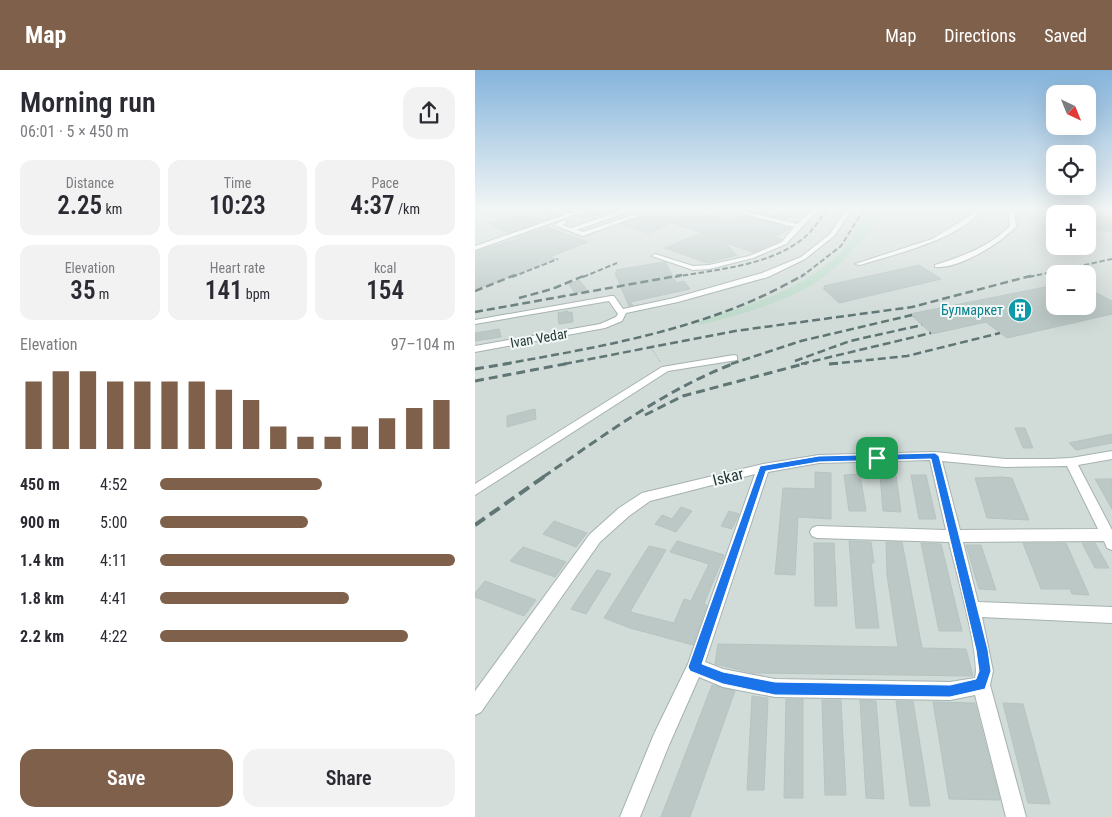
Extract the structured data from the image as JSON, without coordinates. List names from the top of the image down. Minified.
{"streets":{"street":["Ivan Vedar","Iskar"]},"places":{"building":["Булмаркет"]},"north":"bottom right","page":{"header":"Map","nav":["Map","Directions","Saved"],"heading":["Morning run","06:01 · 5 × 450 m"],"map_buttons":["+","−"],"stats":[["Distance","2.25 km"],["Time","10:23"],["Pace","4:37 /km"],["Elevation","35 m"],["Heart rate","141 bpm"],["kcal","154"]],"chart":["Elevation","97–104 m"],"list":[{"name":"450 m","note":"4:52"},{"name":"900 m","note":"5:00"},{"name":"1.4 km","note":"4:11"},{"name":"1.8 km","note":"4:41"},{"name":"2.2 km","note":"4:22"}],"buttons":["Save","Share"]}}
